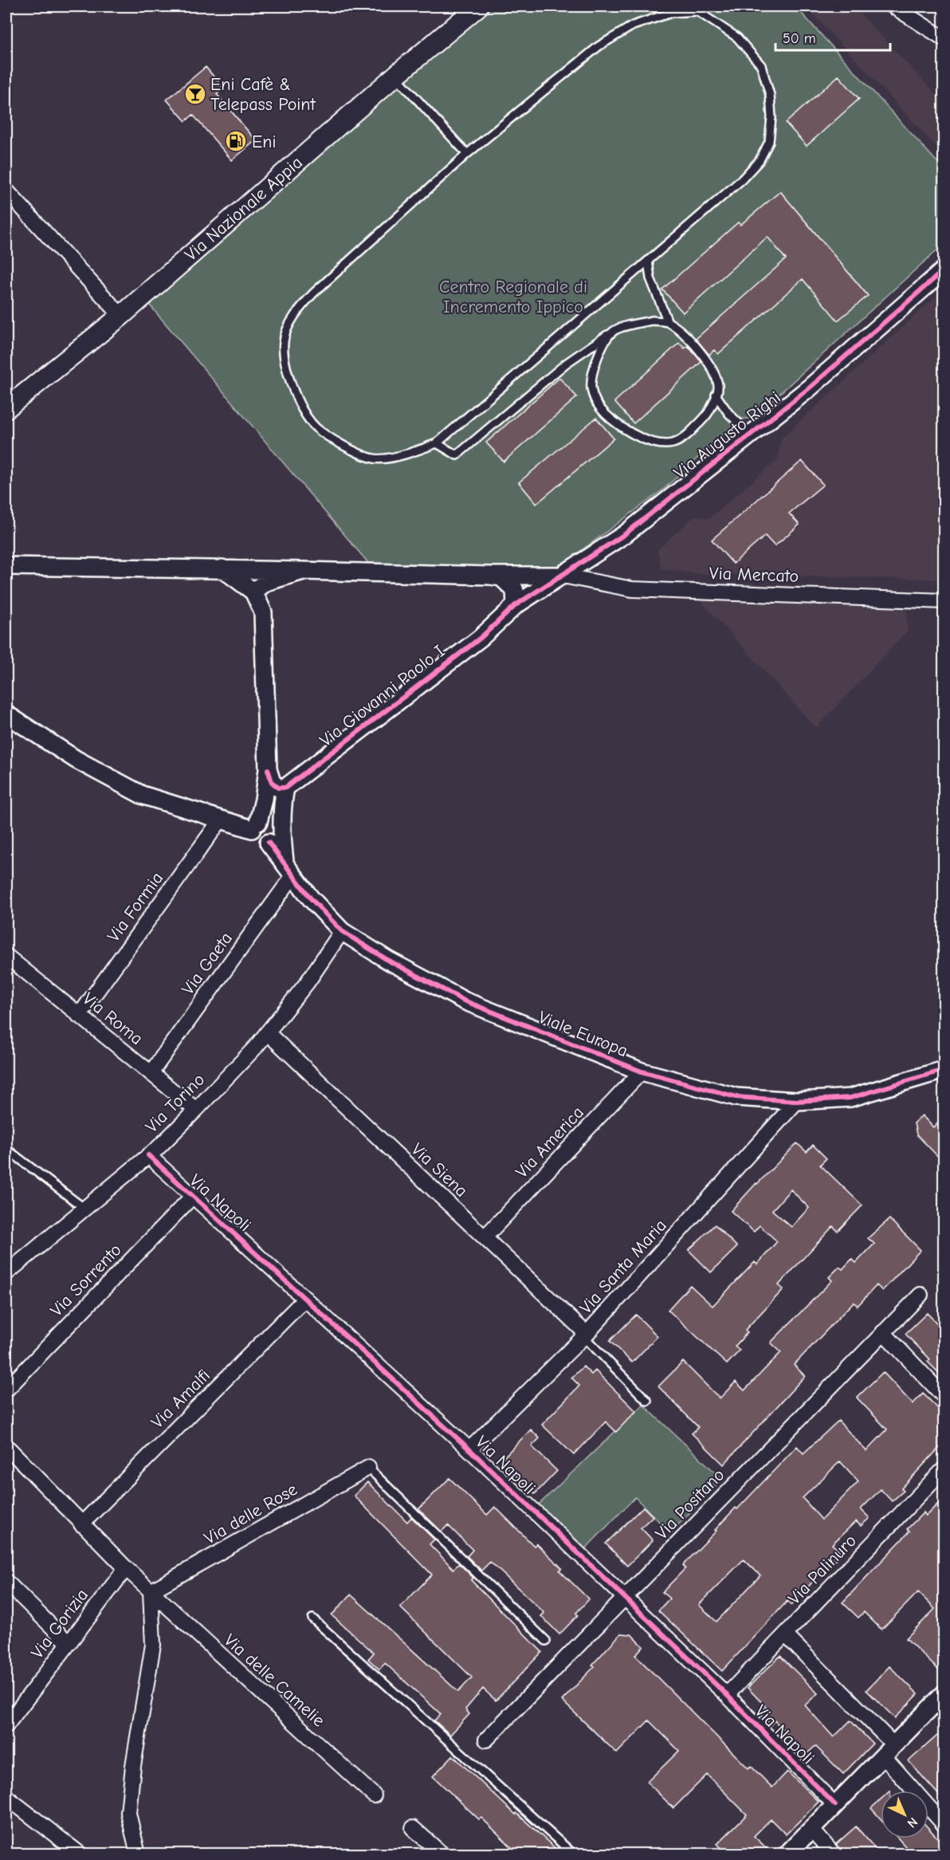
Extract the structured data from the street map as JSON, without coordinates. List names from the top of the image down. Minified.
{"streets":{"main road":["Via Nazionale Appia"],"street":["Via Augusto Righi","Via Mercato","Via Giovanni Paolo I","Via Formia","Via Gaeta","Via Roma","Viale Europa","Via Torino","Via America","Via Siena","Via Napoli","Via Santa Maria","Via Sorrento","Via Amalfi","Via Positano","Via delle Rose","Via Palinuro","Via Gorizia","Via delle Camelie"]},"crossings":[["Via Augusto Righi","Via Mercato"],["Via Augusto Righi","Via Giovanni Paolo I"],["Via Formia","Via Roma"],["Via Gaeta","Via Roma"],["Via Gaeta","Viale Europa"],["Via Roma","Via Torino"],["Viale Europa","Via Torino"],["Viale Europa","Via America"],["Viale Europa","Via Santa Maria"],["Via Torino","Via Siena"],["Via Torino","Via Napoli"],["Via America","Via Siena"],["Via Siena","Via Santa Maria"],["Via Napoli","Via Santa Maria"],["Via Napoli","Via Sorrento"],["Via Napoli","Via Amalfi"],["Via Napoli","Via Positano"],["Via Napoli","Via Palinuro"],["Via Amalfi","Via delle Camelie"],["Via delle Rose","Via delle Camelie"],["Via Gorizia","Via delle Camelie"]],"parks":["Centro Regionale di Incremento Ippico"],"places":{"bar":["Eni Cafè & Telepass Point"],"fuel station":["Eni"]},"scale_bar":"50 m","north":"bottom right"}
